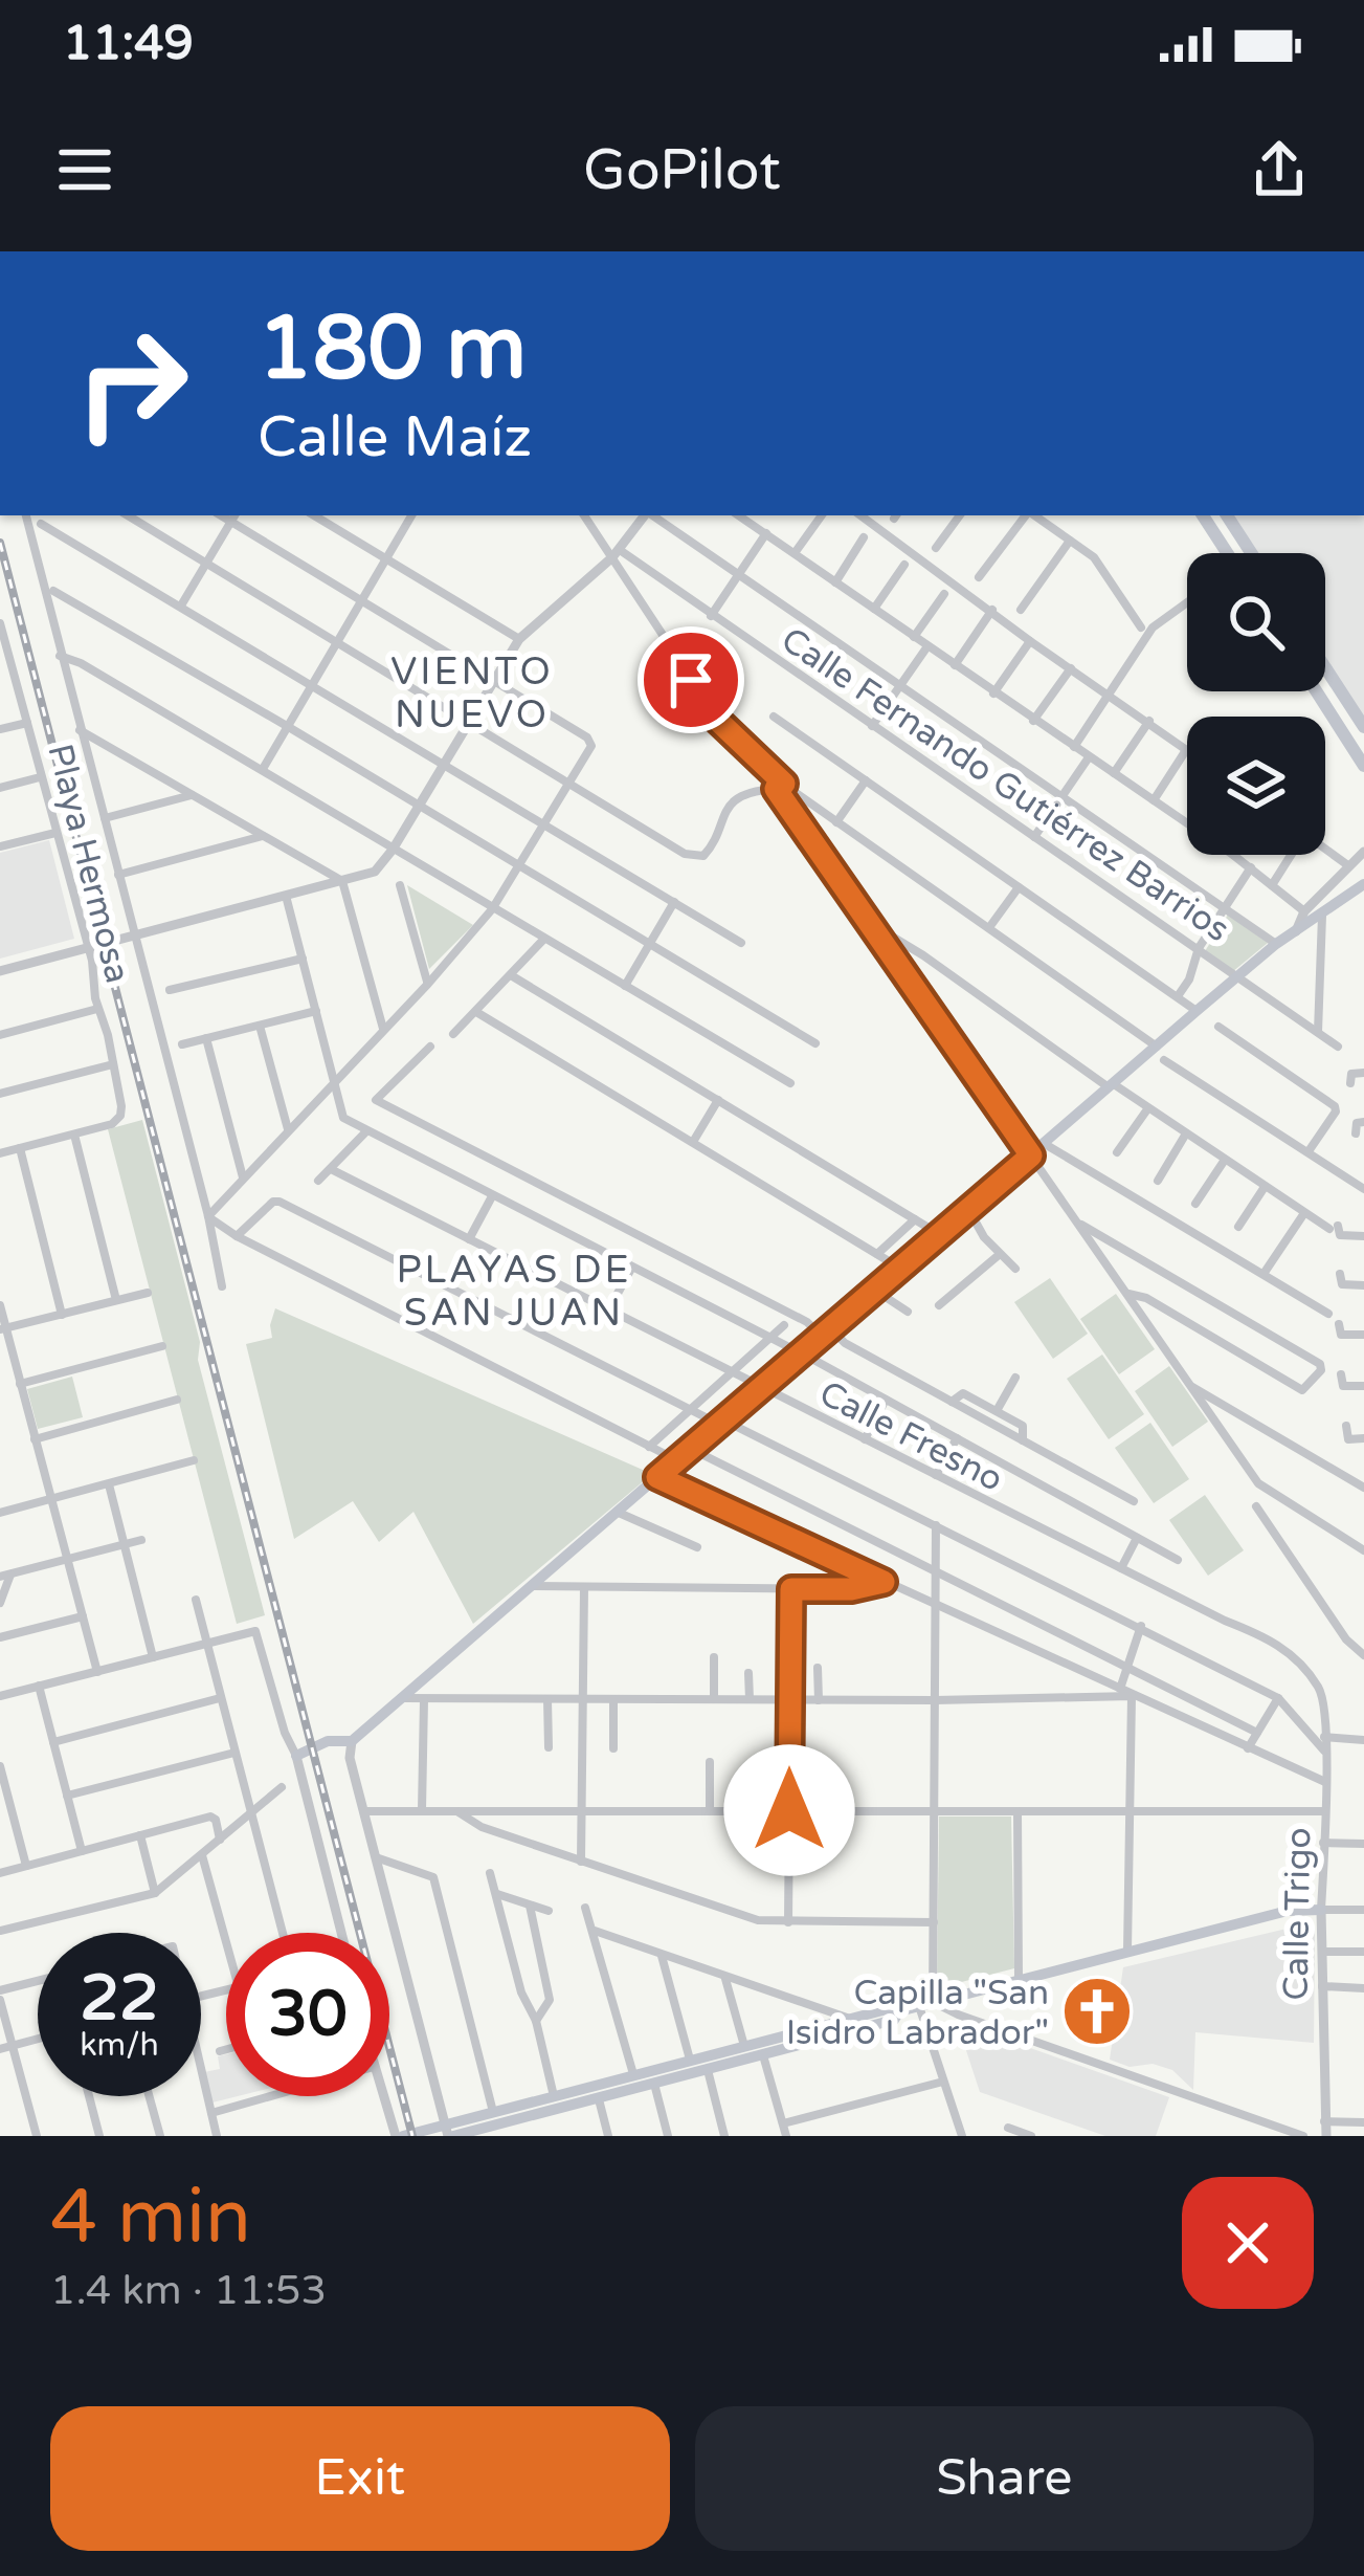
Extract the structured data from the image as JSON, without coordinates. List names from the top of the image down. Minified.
{"streets":{"street":["Calle Fernando Gutiérrez Barrios","Playa Hermosa","Calle Fresno","Calle Trigo"]},"crossings":[["Calle Fresno","Calle Trigo"]],"districts":["VIENTO NUEVO","PLAYAS DE SAN JUAN"],"places":{"church":["Capilla \"San Isidro Labrador\""]},"page":{"status":"11:49","header":"GoPilot","turn":["180 m","Calle Maíz"],"speed":"22 km/h","limit":"30","heading":["4 min","1.4 km · 11:53"],"buttons":["Exit","Share"]}}
